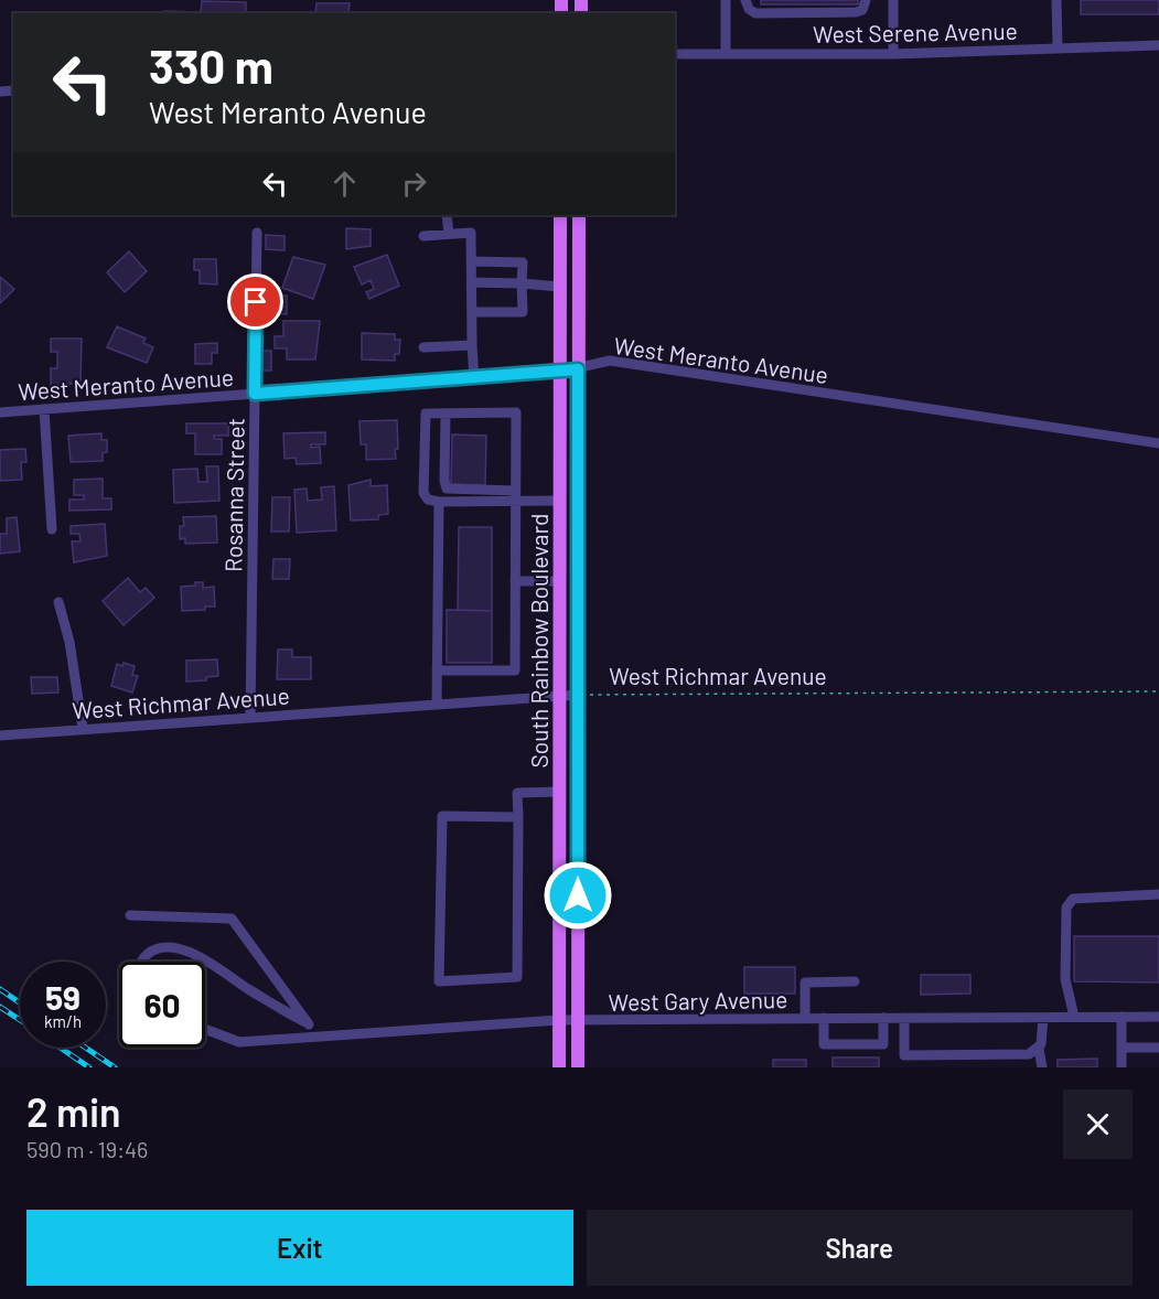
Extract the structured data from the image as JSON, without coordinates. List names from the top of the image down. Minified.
{"streets":{"main road":["South Rainbow Boulevard"],"street":["West Serene Avenue","West Meranto Avenue","Rosanna Street","West Richmar Avenue","West Gary Avenue"]},"crossings":[["West Meranto Avenue","Rosanna Street"],["West Meranto Avenue","South Rainbow Boulevard"],["Rosanna Street","West Richmar Avenue"],["South Rainbow Boulevard","West Richmar Avenue"],["South Rainbow Boulevard","West Gary Avenue"]],"page":{"turn":["330 m","West Meranto Avenue"],"speed":"59 km/h","limit":"60","heading":["2 min","590 m · 19:46"],"buttons":["Exit","Share"]}}
